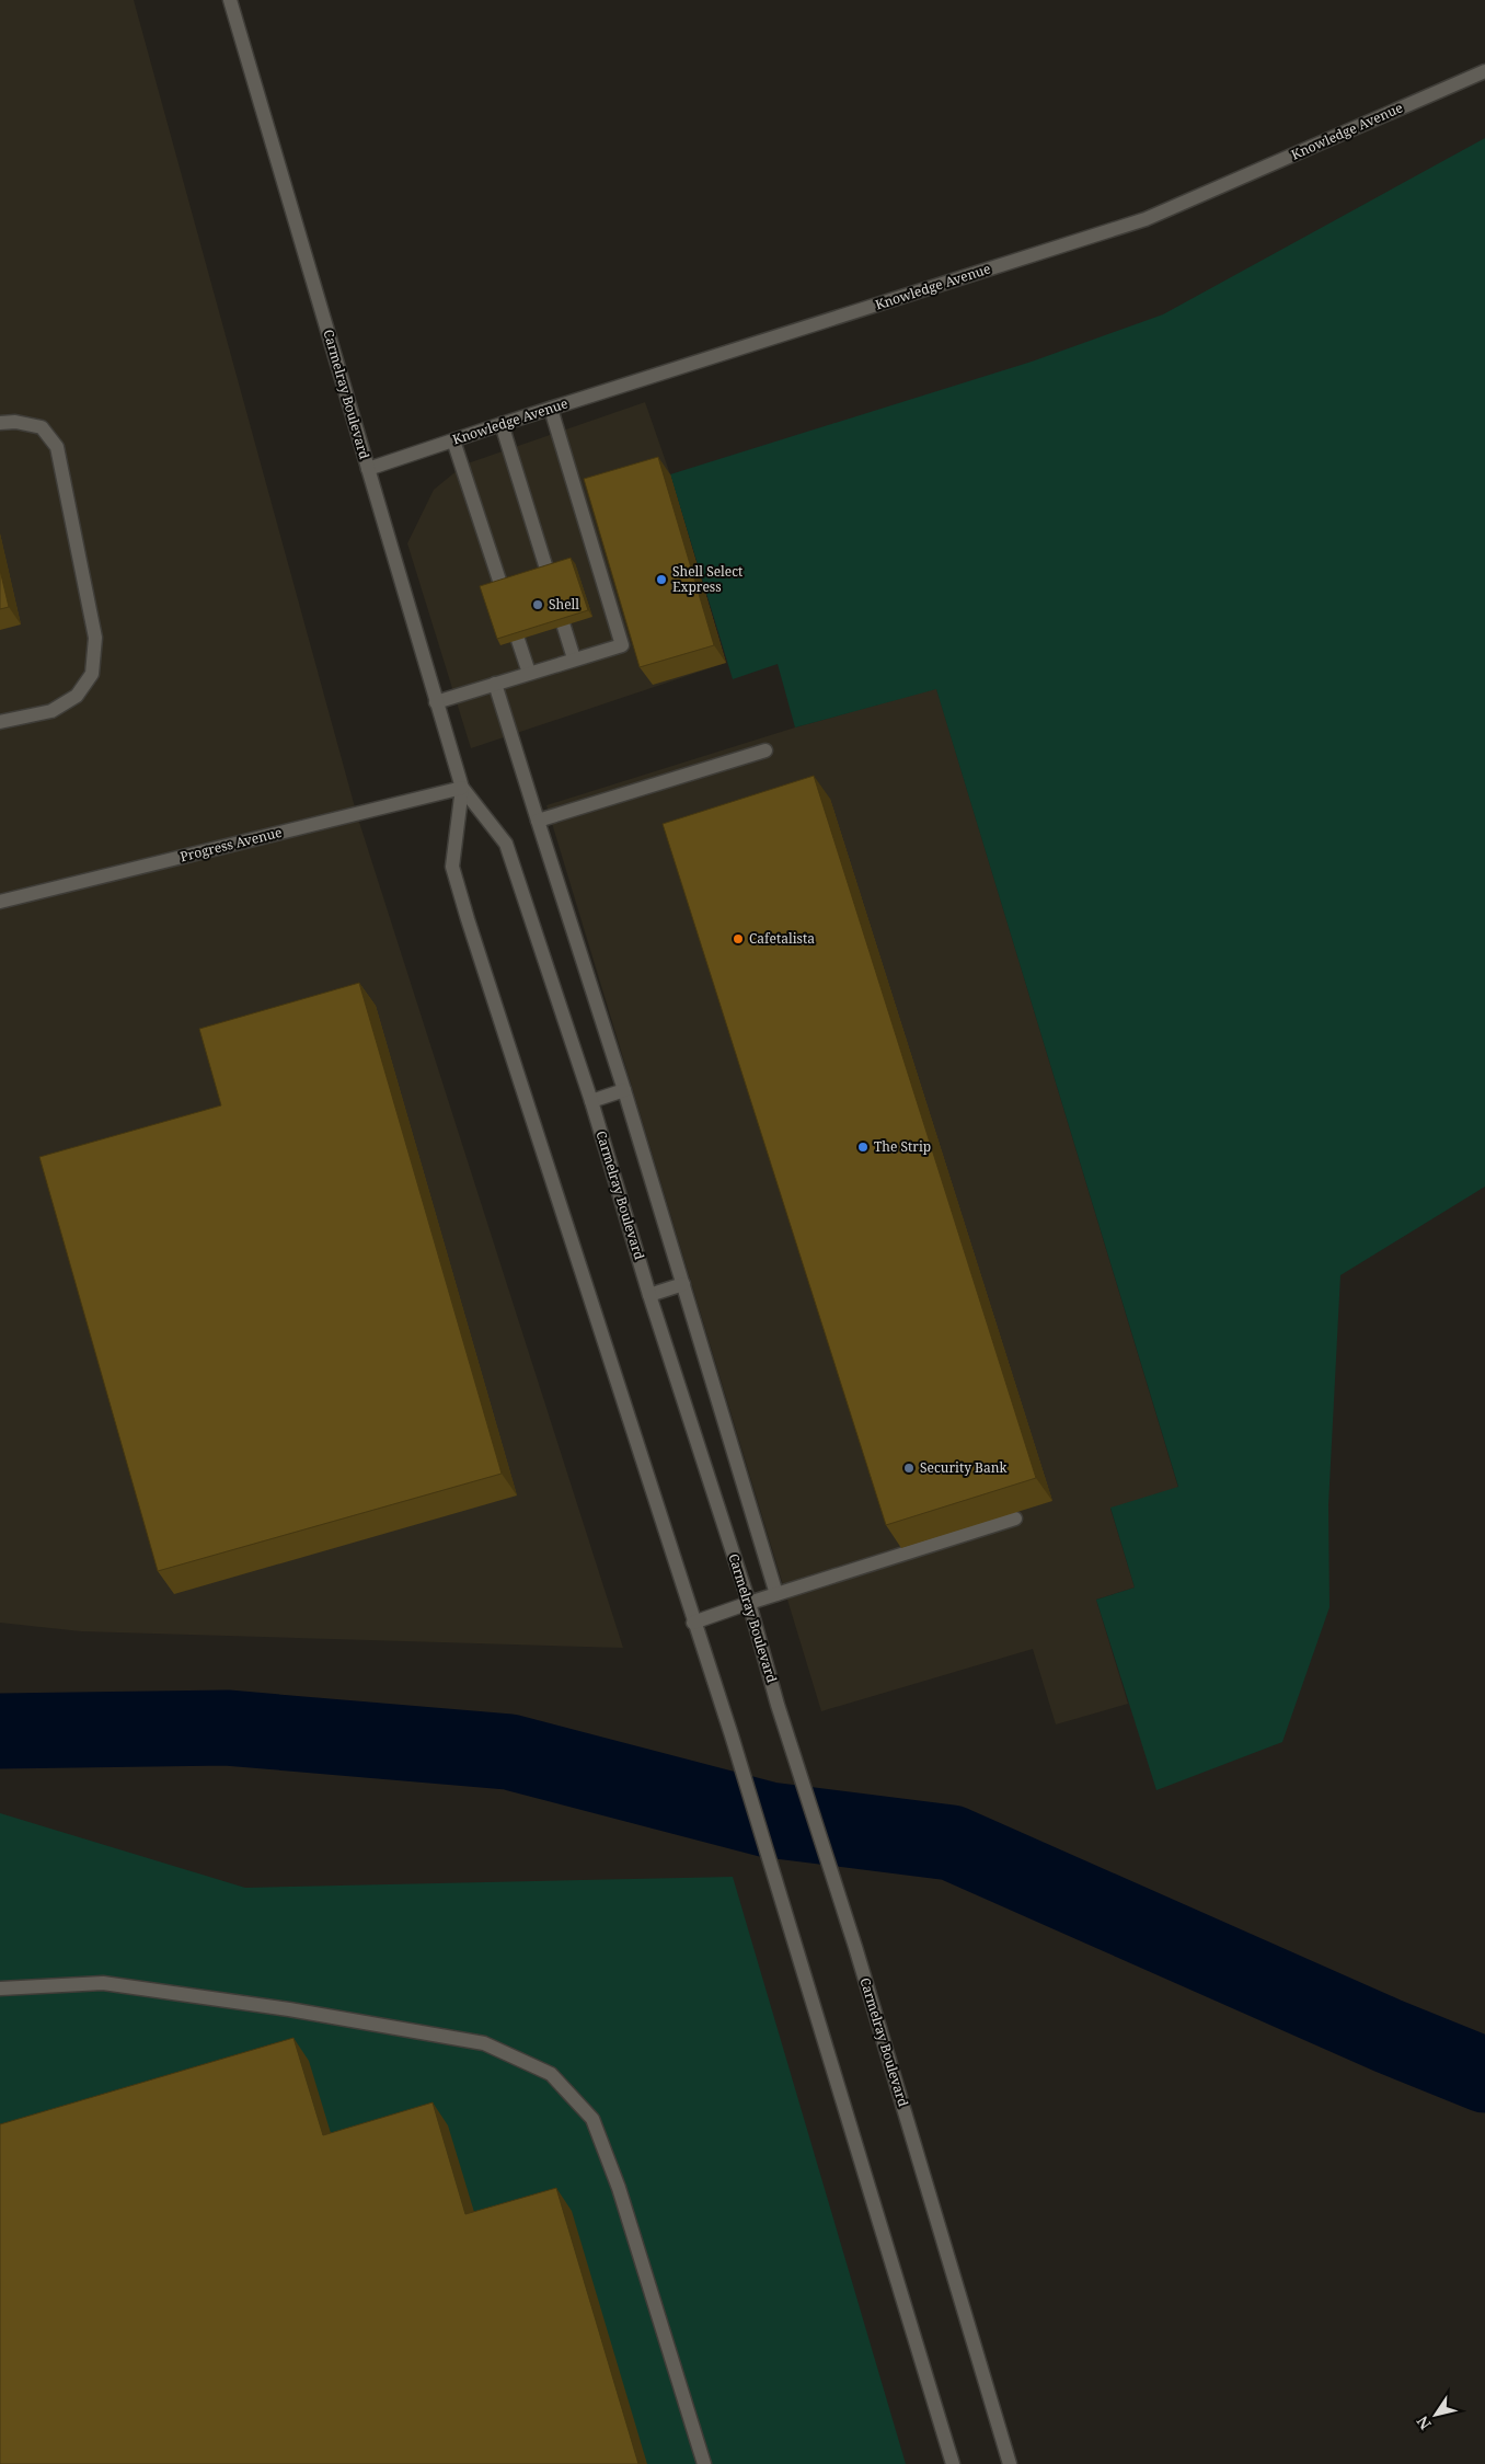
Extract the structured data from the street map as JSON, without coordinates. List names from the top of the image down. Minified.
{"streets":{"street":["Knowledge Avenue","Carmelray Boulevard","Progress Avenue"]},"crossings":[["Knowledge Avenue","Carmelray Boulevard"],["Carmelray Boulevard","Progress Avenue"]],"places":["Shell Select Express","Shell","Cafetalista","The Strip","Security Bank"],"north":"bottom left"}
